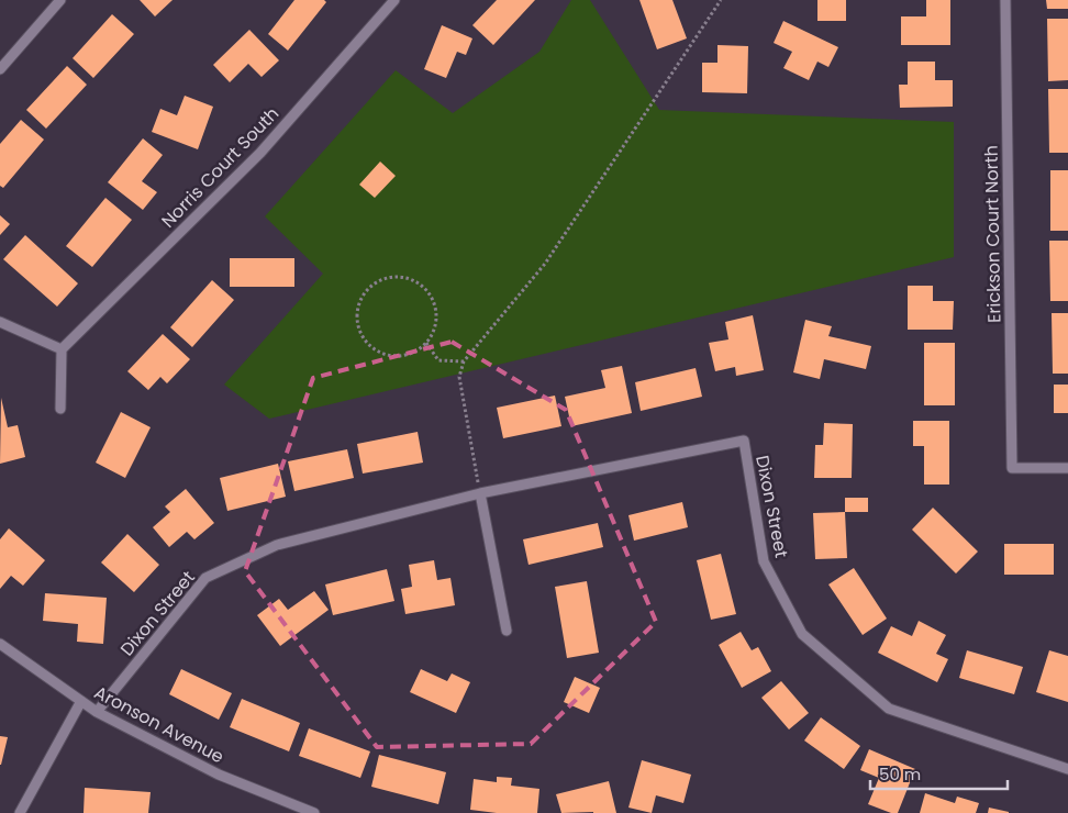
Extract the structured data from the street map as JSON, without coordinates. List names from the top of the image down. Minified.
{"streets":{"street":["Norris Court South","Erickson Court North","Dixon Street","Aronson Avenue"]},"crossings":[["Dixon Street","Aronson Avenue"]],"scale_bar":"50 m"}
